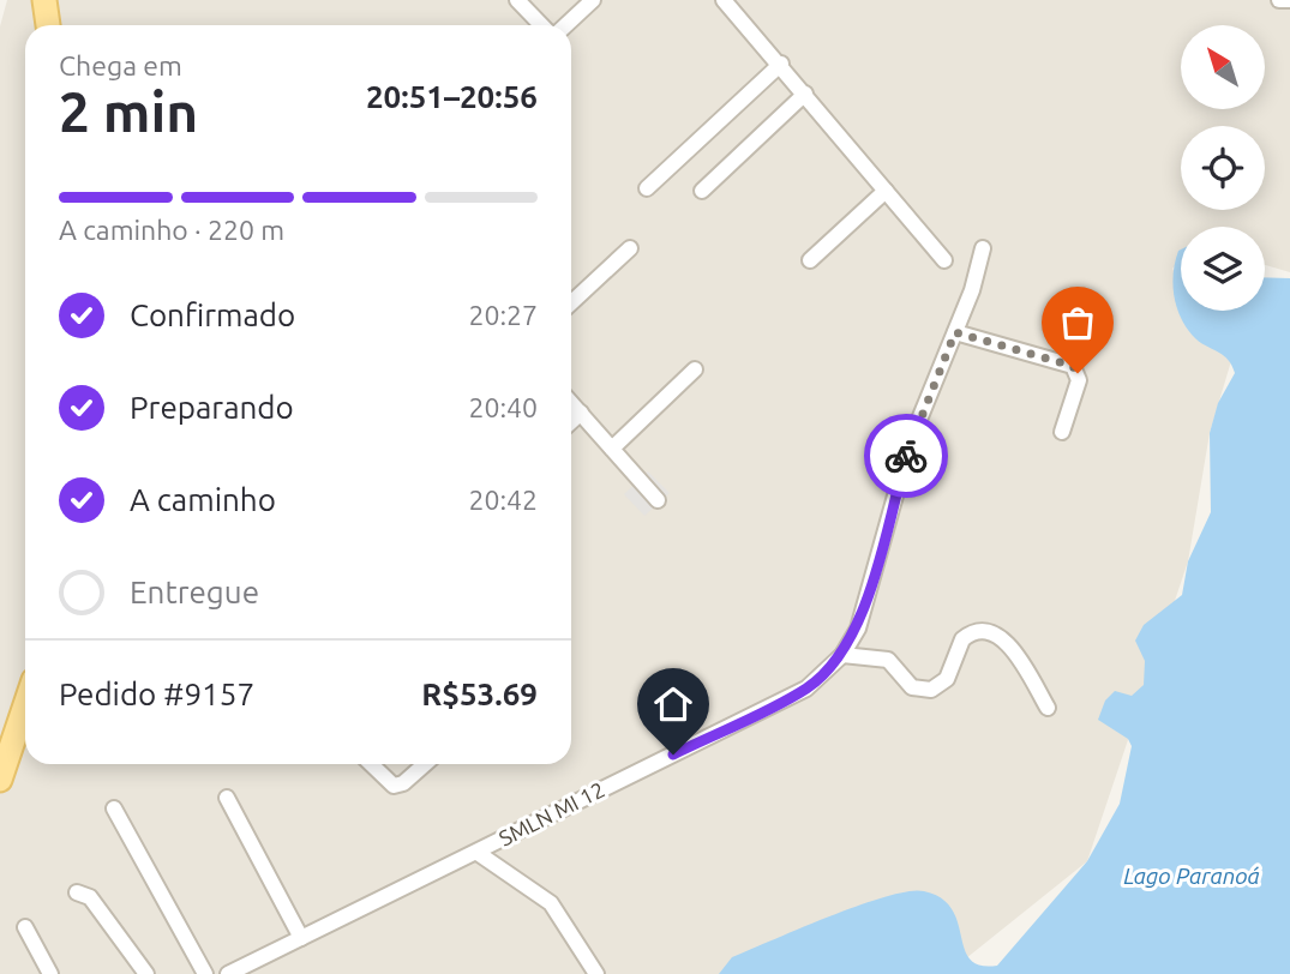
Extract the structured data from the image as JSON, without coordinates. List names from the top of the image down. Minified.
{"streets":{"street":["SMLN MI 12"]},"water":["Lago Paranoá"],"north":"top left","page":{"heading":["2 min","Chega em","20:51–20:56"],"panel":["Pedido #9157","R$53.69"],"bar":"A caminho · 220 m","list":[["Confirmado","20:27"],["Preparando","20:40"],["A caminho","20:42"],"Entregue"]}}
